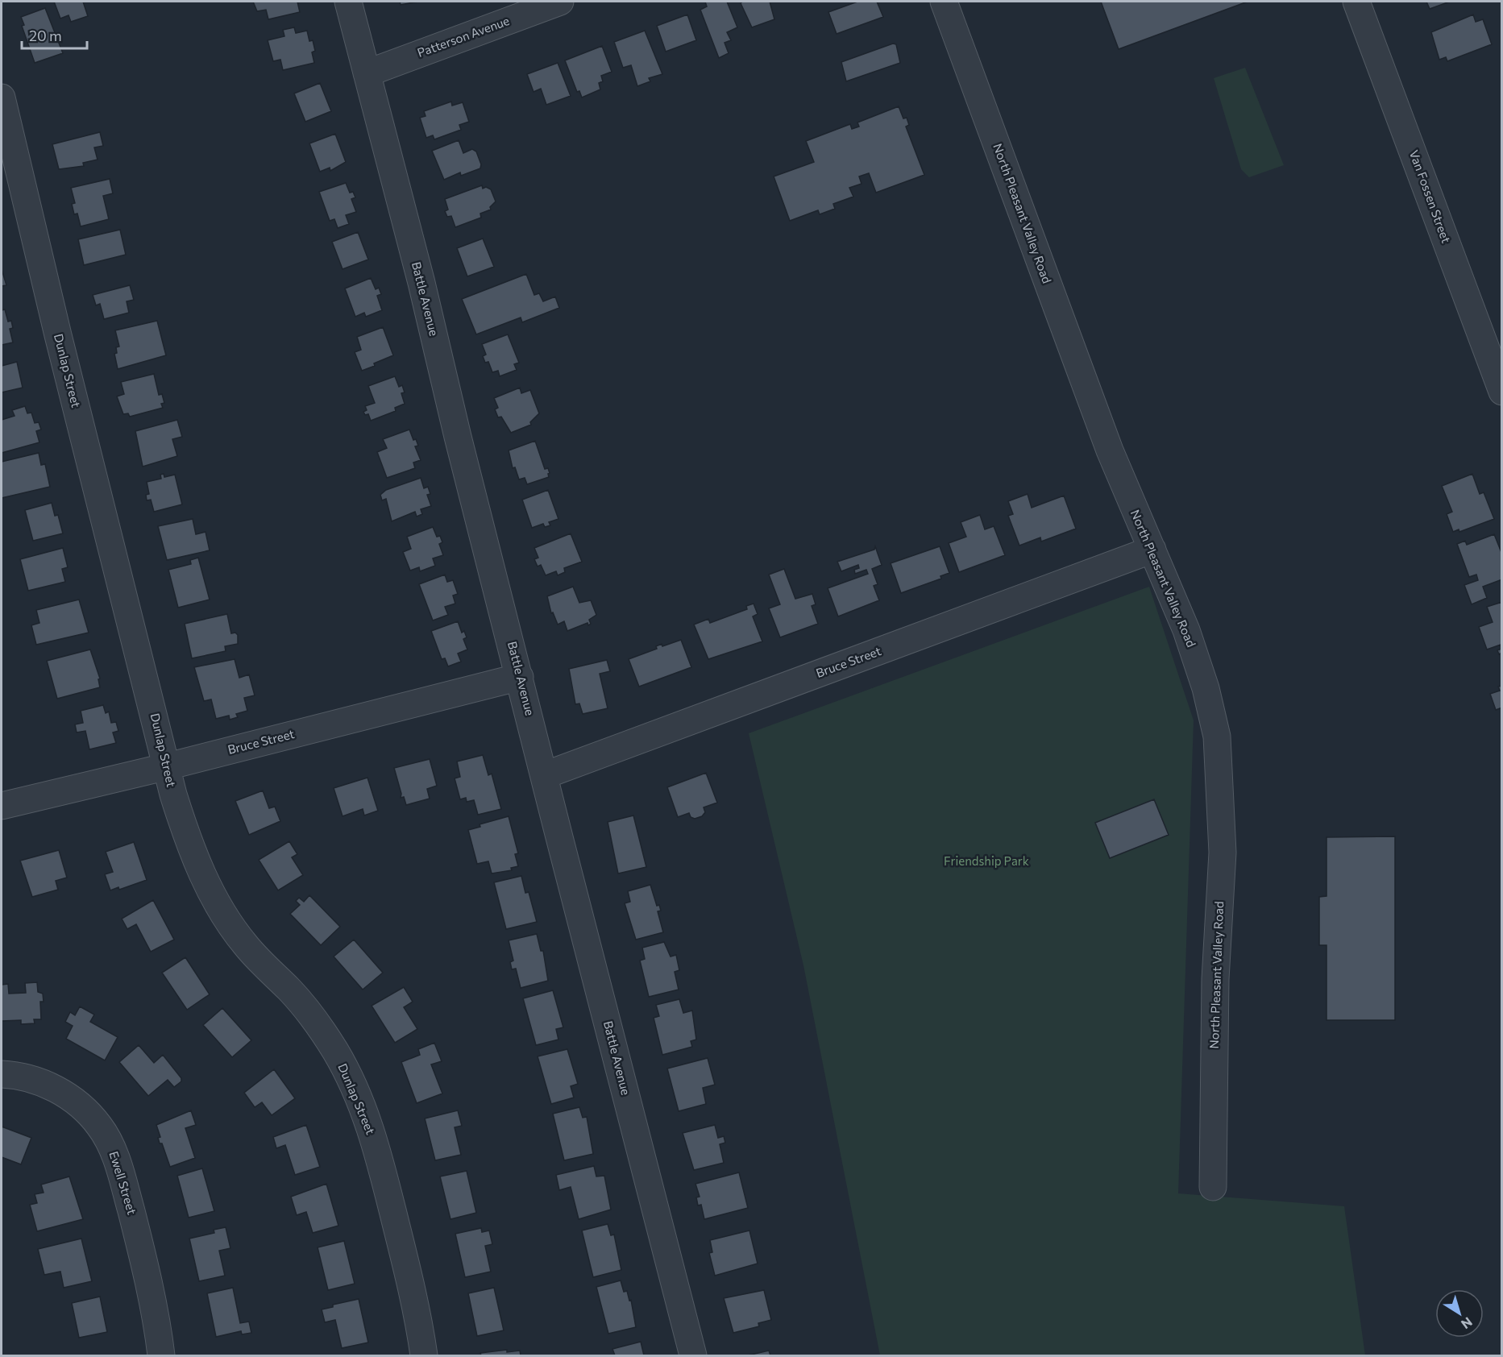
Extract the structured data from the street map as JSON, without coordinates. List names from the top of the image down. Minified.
{"streets":{"street":["Patterson Avenue","Van Fossen Street","North Pleasant Valley Road","Battle Avenue","Dunlap Street","Bruce Street","Ewell Street"]},"crossings":[["Patterson Avenue","Battle Avenue"],["North Pleasant Valley Road","Bruce Street"],["Battle Avenue","Bruce Street"],["Dunlap Street","Bruce Street"]],"parks":["Friendship Park"],"scale_bar":"20 m","north":"bottom right"}
